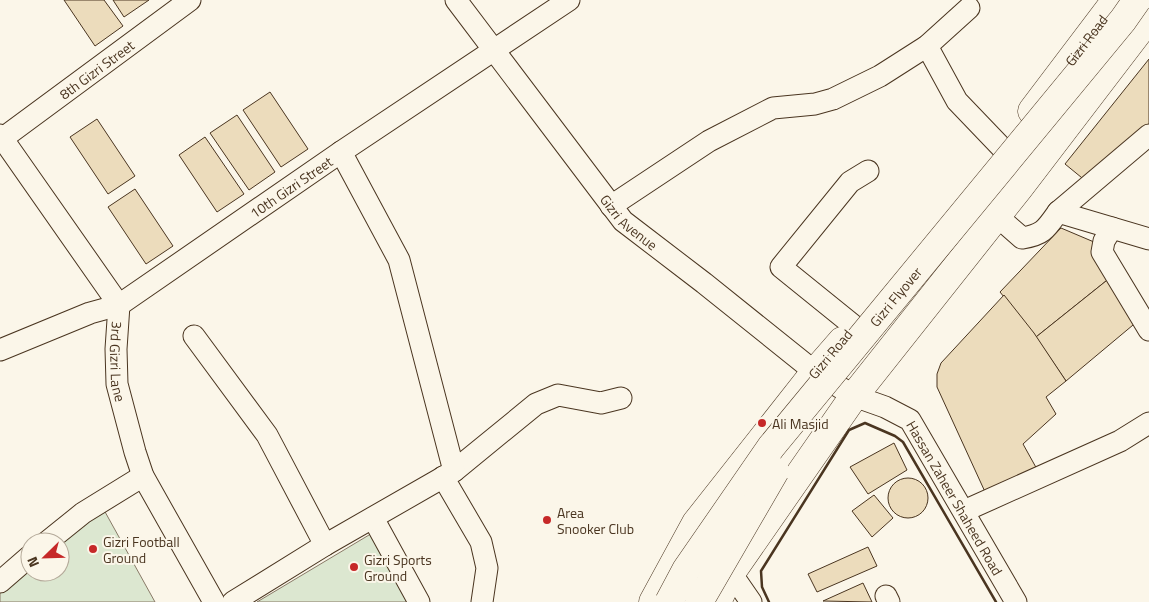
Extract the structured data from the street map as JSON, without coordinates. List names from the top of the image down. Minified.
{"streets":{"main road":["Gizri Road","Gizri Flyover"],"street":["8th Gizri Street","10th Gizri Street","Gizri Avenue","3rd Gizri Lane","Hassan Zaheer Shaheed Road"]},"crossings":[["Gizri Road","Gizri Avenue"],["8th Gizri Street","3rd Gizri Lane"],["10th Gizri Street","Gizri Avenue"],["10th Gizri Street","3rd Gizri Lane"],["Gizri Avenue","Hassan Zaheer Shaheed Road"]],"places":["Ali Masjid","Area Snooker Club","Gizri Football Ground","Gizri Sports Ground"],"north":"bottom left"}
